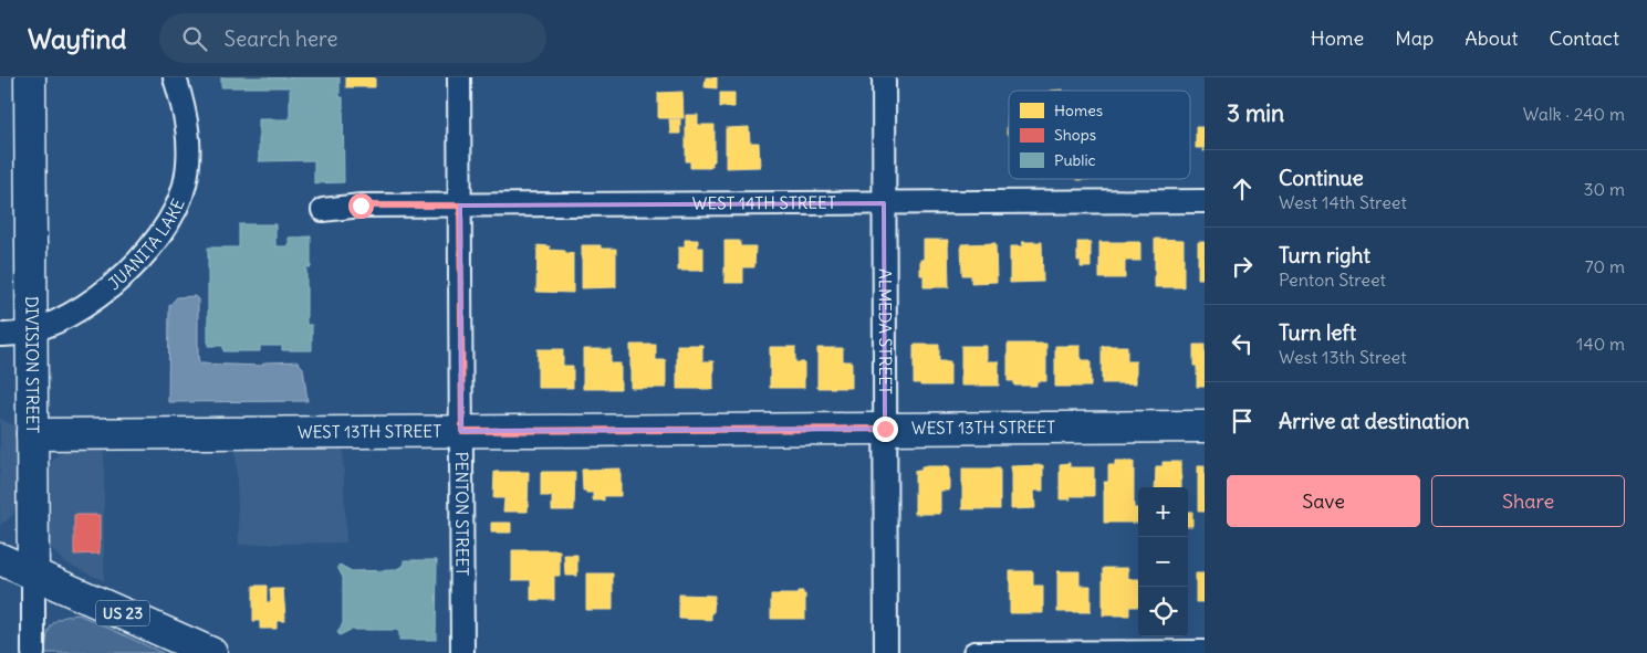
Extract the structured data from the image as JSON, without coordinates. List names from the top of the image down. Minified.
{"streets":{"street":["WEST 14TH STREET","JUANITA LAKE","ALMEDA STREET","DIVISION STREET","WEST 13TH STREET","PENTON STREET","US 23"]},"crossings":[["WEST 14TH STREET","ALMEDA STREET"],["WEST 14TH STREET","PENTON STREET"],["JUANITA LAKE","DIVISION STREET"],["ALMEDA STREET","WEST 13TH STREET"],["DIVISION STREET","WEST 13TH STREET"],["DIVISION STREET","US 23"],["WEST 13TH STREET","PENTON STREET"]],"legend":["Homes","Shops","Public"],"page":{"header":"Wayfind","search":"Search here","nav":["Home","Map","About","Contact"],"heading":["3 min","Walk · 240 m"],"list":[["Continue","West 14th Street","30 m"],["Turn right","Penton Street","70 m"],["Turn left","West 13th Street","140 m"],"Arrive at destination"],"buttons":["Save","Share"],"map_buttons":["+","−"]}}
